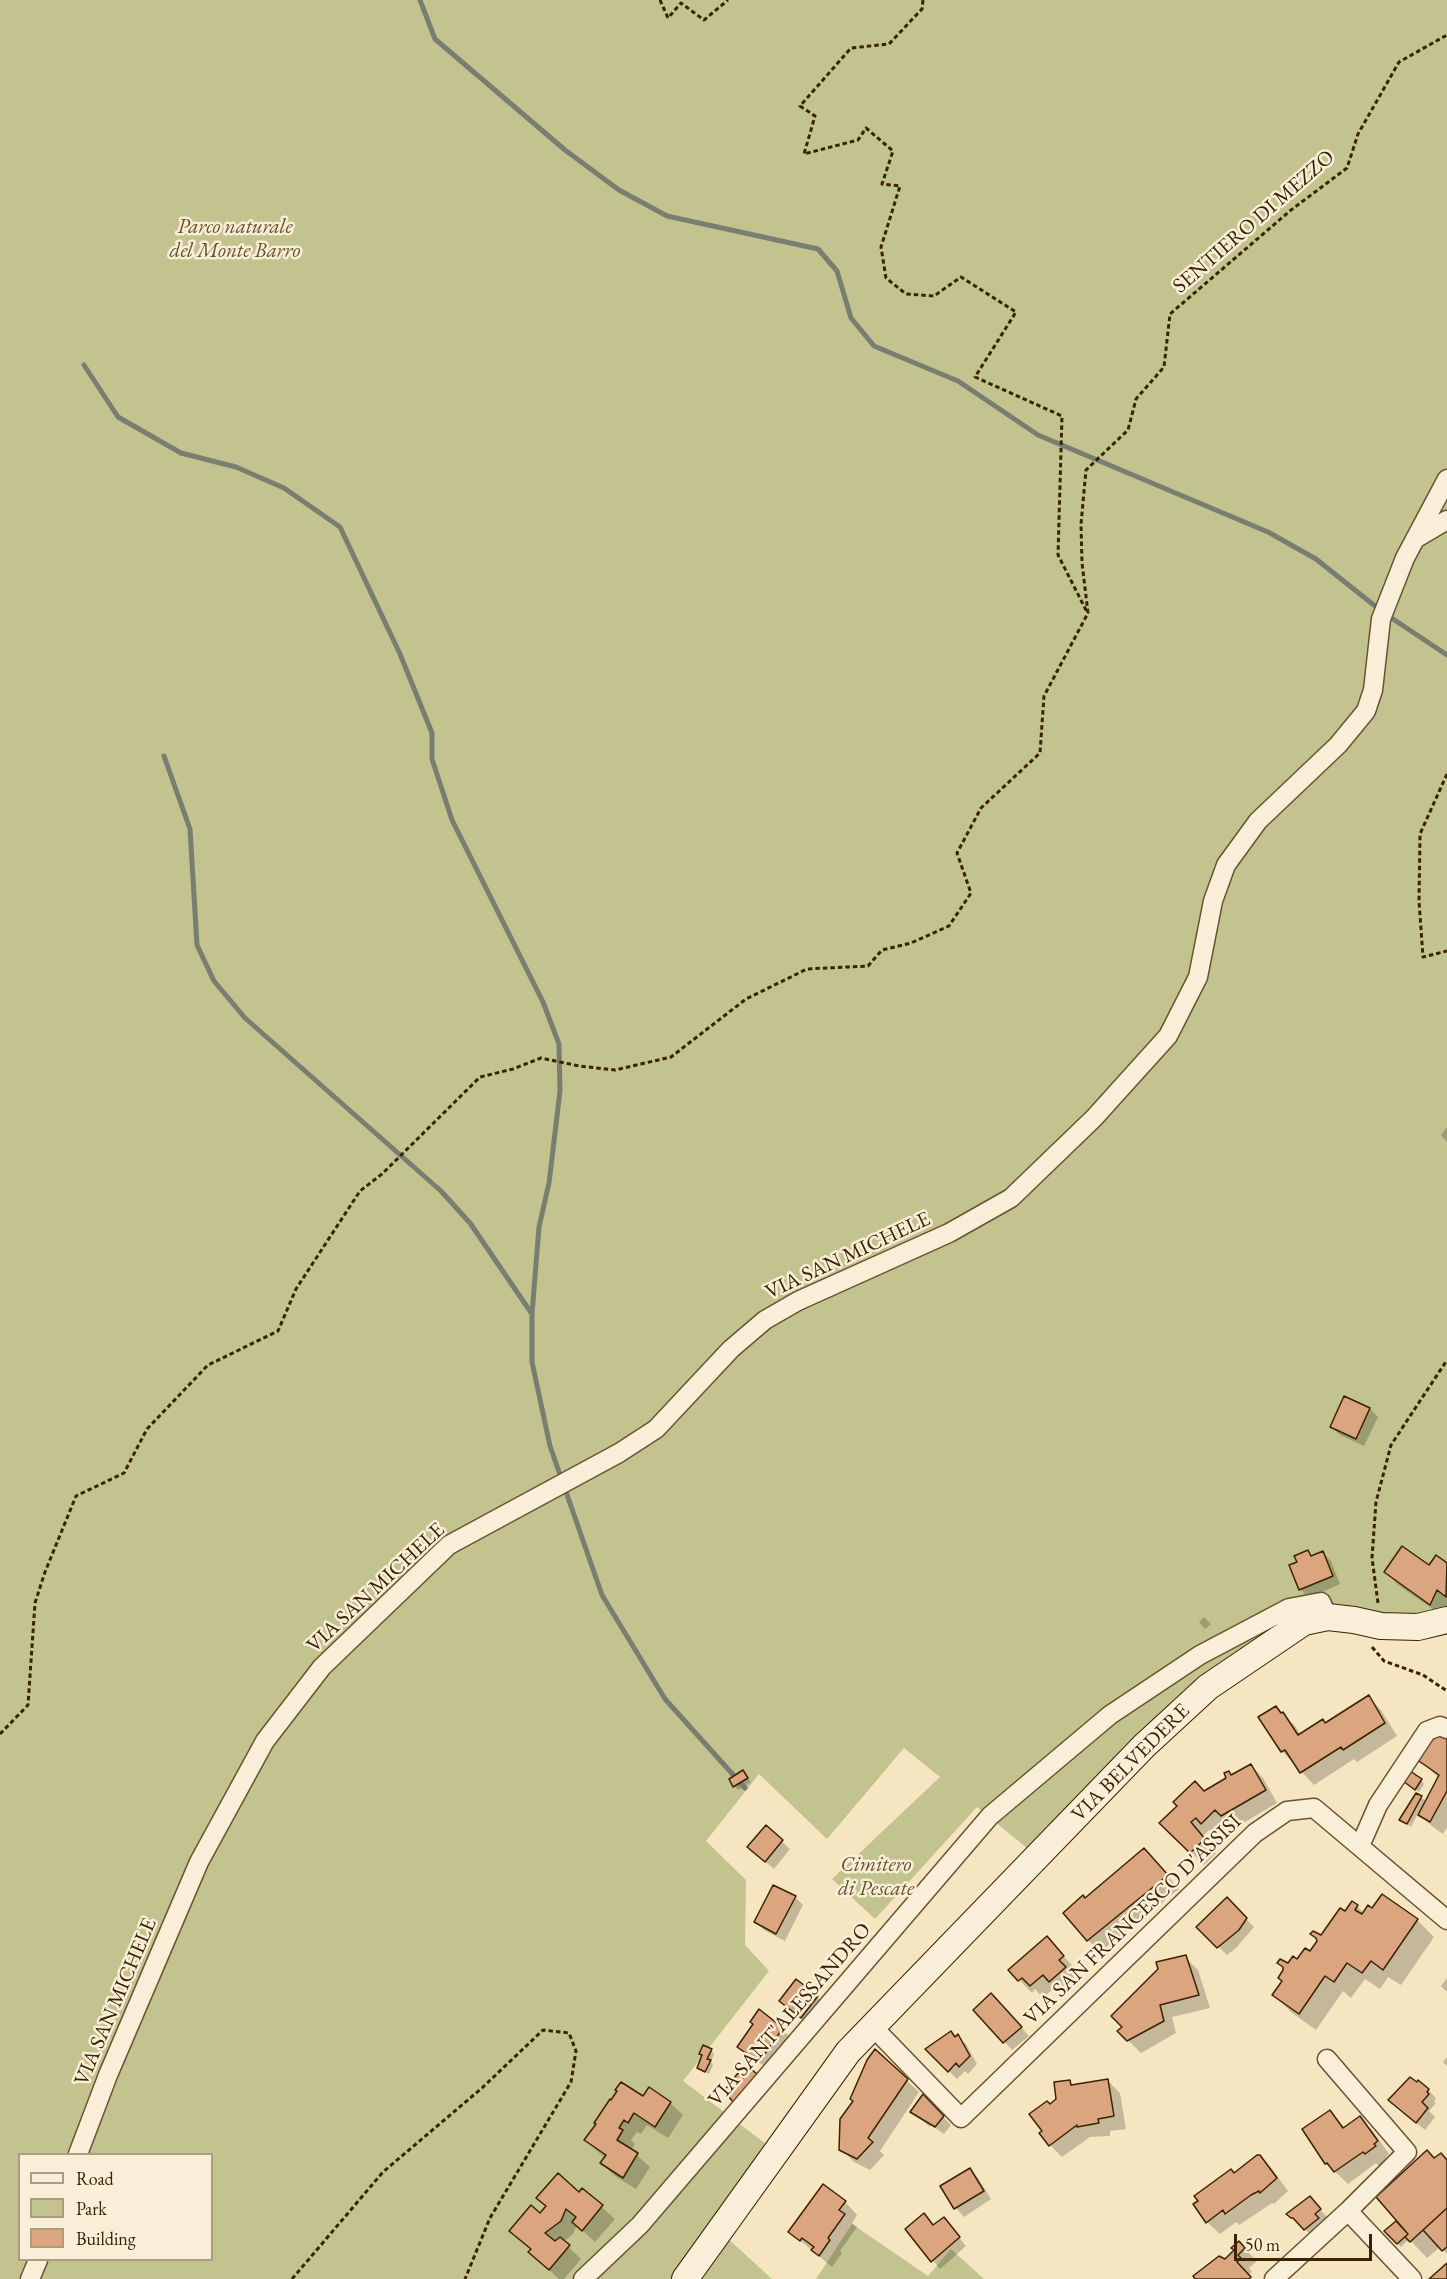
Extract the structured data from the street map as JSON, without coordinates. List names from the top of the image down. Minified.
{"streets":{"main road":["VIA BELVEDERE"],"street":["VIA SAN MICHELE","VIA SAN FRANCESCO D'ASSISI","VIA SANT'ALESSANDRO"],"path":["SENTIERO DI MEZZO"]},"crossings":[["VIA BELVEDERE","VIA SAN FRANCESCO D'ASSISI"],["VIA BELVEDERE","VIA SANT'ALESSANDRO"]],"parks":["Parco naturale del Monte Barro","Cimitero di Pescate"],"legend":["Road","Park","Building"],"scale_bar":"50 m"}
